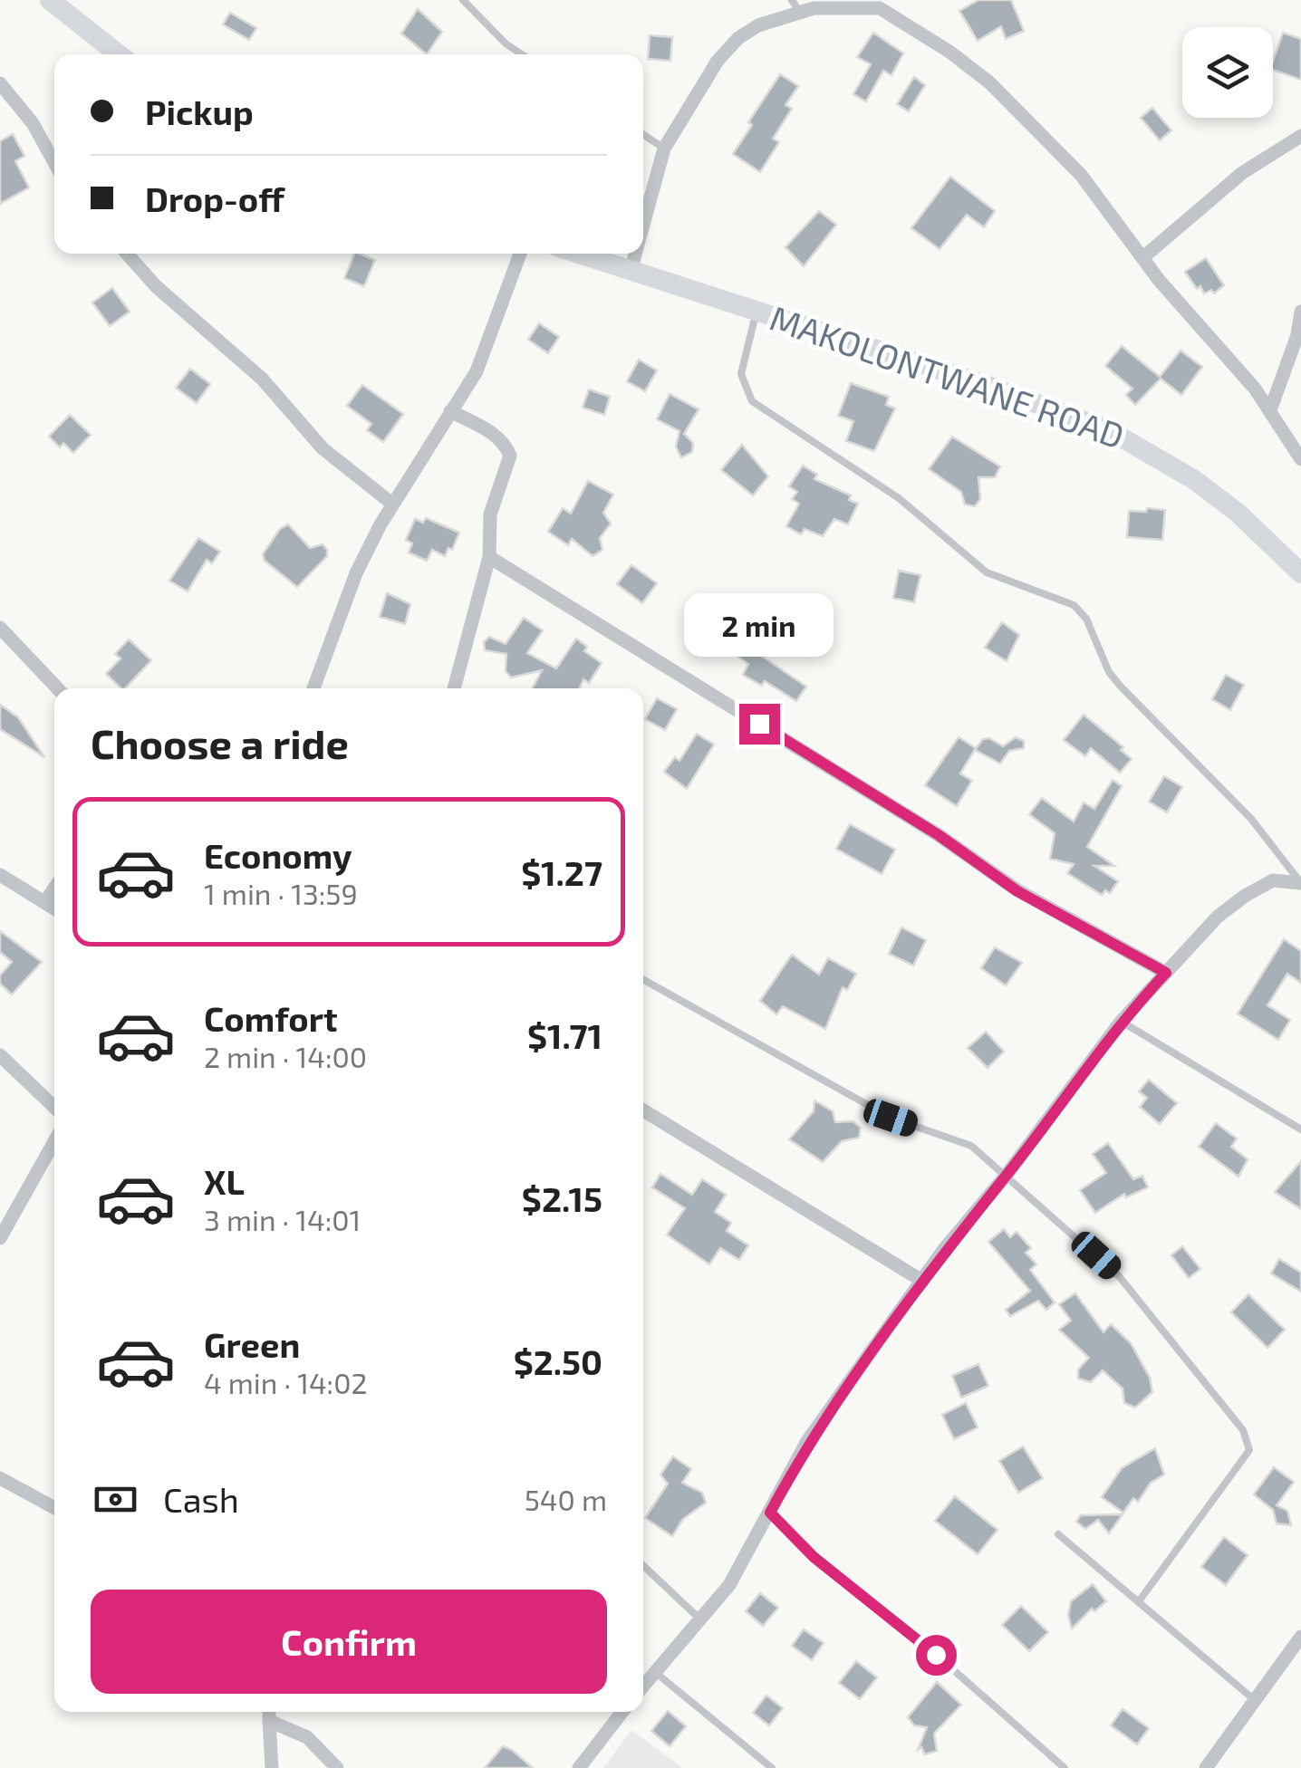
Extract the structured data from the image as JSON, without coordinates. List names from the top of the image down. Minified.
{"streets":{"main road":["MAKOLONTWANE ROAD"]},"page":{"banner":["Pickup","Drop-off"],"bubble":"2 min","heading":"Choose a ride","list":[{"name":"Economy","note":"1 min · 13:59","value":"$1.27"},{"name":"Comfort","note":"2 min · 14:00","value":"$1.71"},{"name":"XL","note":"3 min · 14:01","value":"$2.15"},{"name":"Green","note":"4 min · 14:02","value":"$2.50"}],"pay":["Cash","540 m"],"buttons":"Confirm"}}
